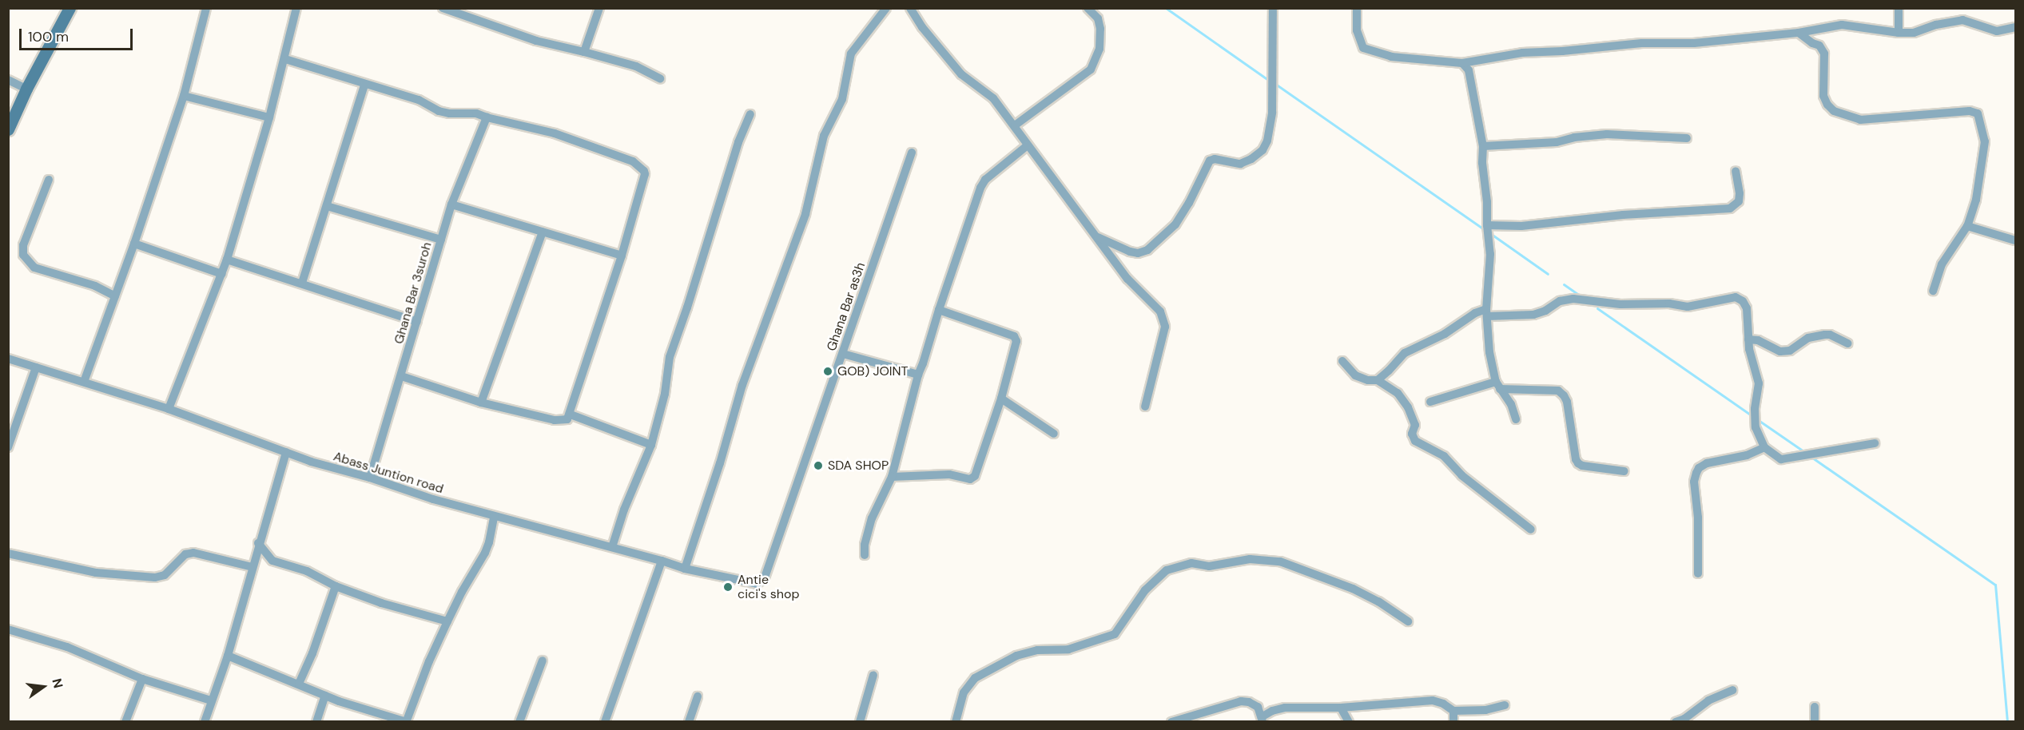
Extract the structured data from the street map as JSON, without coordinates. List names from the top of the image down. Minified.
{"streets":{"street":["Ghana Bar 3suroh","Ghana Bar as3h","Abass Juntion road"]},"crossings":[["Ghana Bar 3suroh","Abass Juntion road"],["Ghana Bar as3h","Abass Juntion road"]],"places":["GOB) JOINT","SDA SHOP","Antie cici's shop"],"scale_bar":"100 m","north":"right"}
